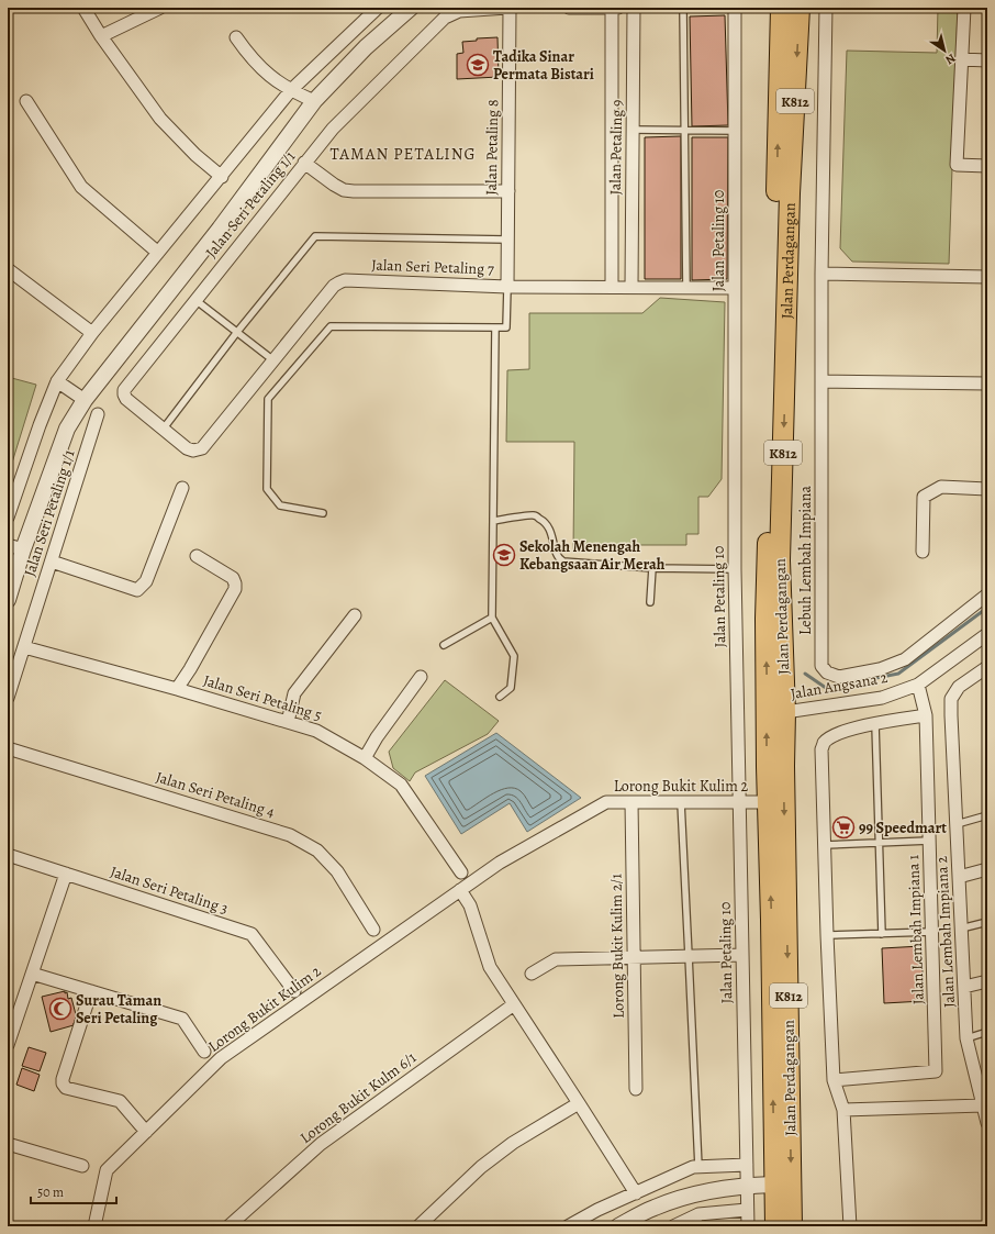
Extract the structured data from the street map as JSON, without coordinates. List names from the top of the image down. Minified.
{"streets":{"main road":["K812","Jalan Perdagangan"],"street":["Jalan Petaling 8","Jalan Petaling 9","Jalan Seri Petaling 1/1","Jalan Petaling 10","Jalan Seri Petaling 7","Lebuh Lembah Impiana","Jalan Angsana 2","Jalan Seri Petaling 5","Lorong Bukit Kulim 2","Jalan Seri Petaling 4","Jalan Seri Petaling 3","Jalan Lembah Impiana 1","Jalan Lembah Impiana 2","Lorong Bukit Kulim 2/1","Lorong Bukit Kulm 6/1"]},"crossings":[["Jalan Petaling 8","Jalan Seri Petaling 1/1"],["Jalan Petaling 8","Jalan Seri Petaling 7"],["Jalan Petaling 9","Jalan Seri Petaling 7"],["Jalan Seri Petaling 1/1","Jalan Seri Petaling 7"],["Jalan Seri Petaling 1/1","Jalan Seri Petaling 5"],["Jalan Petaling 10","Jalan Seri Petaling 7"],["Jalan Petaling 10","Lorong Bukit Kulim 2"],["Jalan Perdagangan","Jalan Angsana 2"],["Jalan Perdagangan","Lorong Bukit Kulim 2"],["Jalan Angsana 2","Jalan Lembah Impiana 1"],["Lorong Bukit Kulim 2","Lorong Bukit Kulim 2/1"]],"districts":["TAMAN PETALING"],"places":{"school or university":["Tadika Sinar Permata Bistari","Sekolah Menengah Kebangsaan Air Merah"],"supermarket":["99 Speedmart"],"mosque":["Surau Taman Seri Petaling"]},"scale_bar":"50 m","north":"bottom right"}
